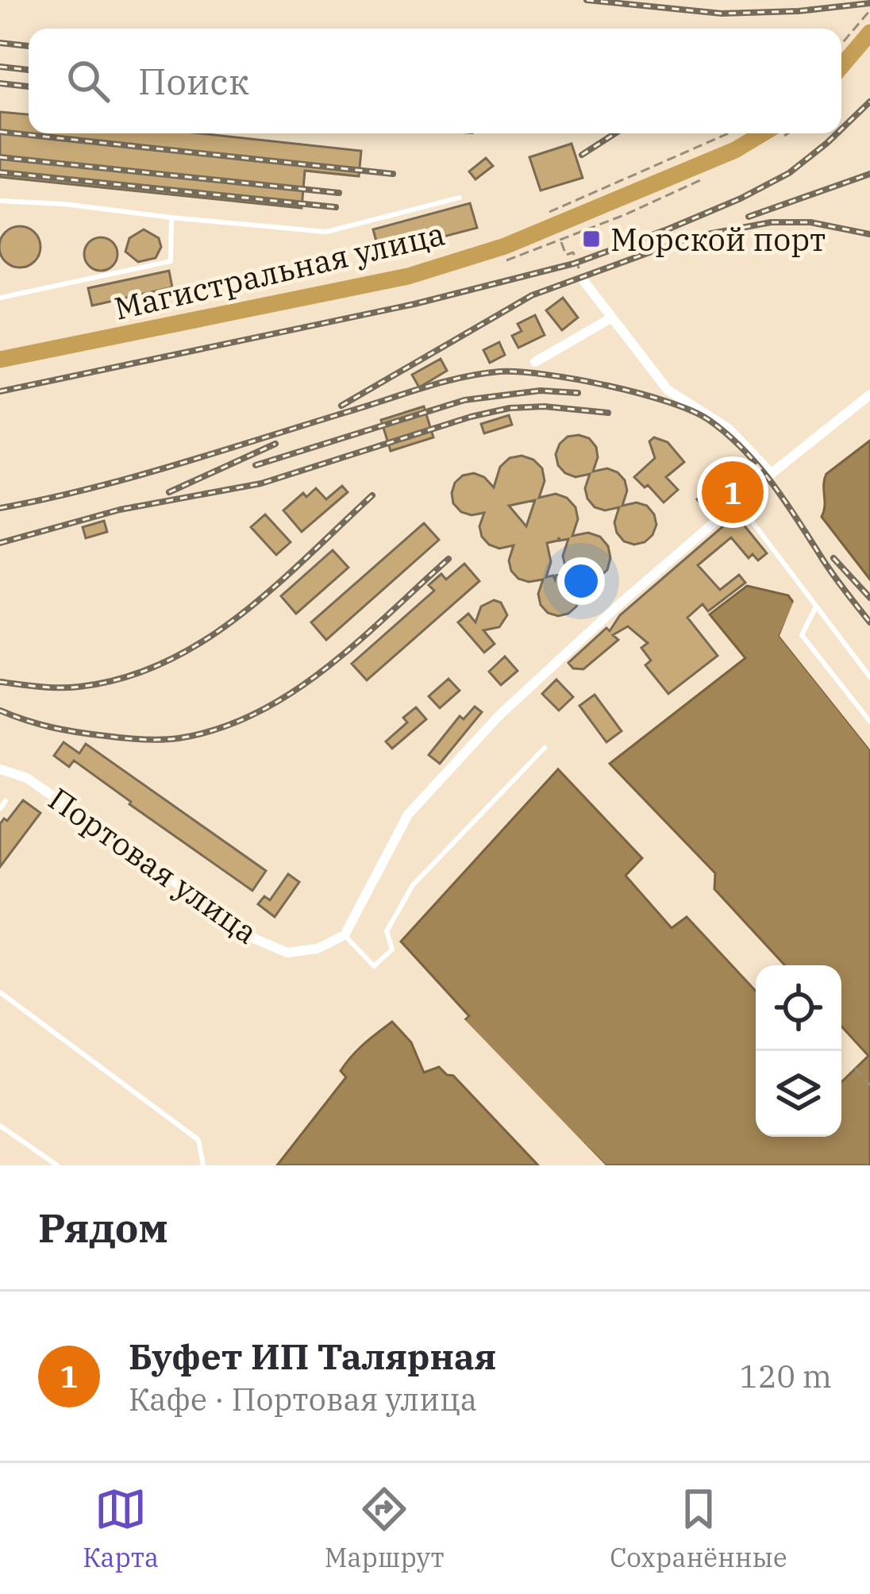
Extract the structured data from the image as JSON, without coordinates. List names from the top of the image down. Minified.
{"streets":{"highway":["Магистральная улица"],"street":["Портовая улица"]},"places":{"transit":["Морской порт"]},"page":{"search":"Поиск","pins":"1","heading":"Рядом","list":[{"mark":"1","name":"Буфет ИП Талярная","note":"Кафе · Портовая улица","value":"120 m"}],"nav":["Карта","Маршрут","Сохранённые"]}}
